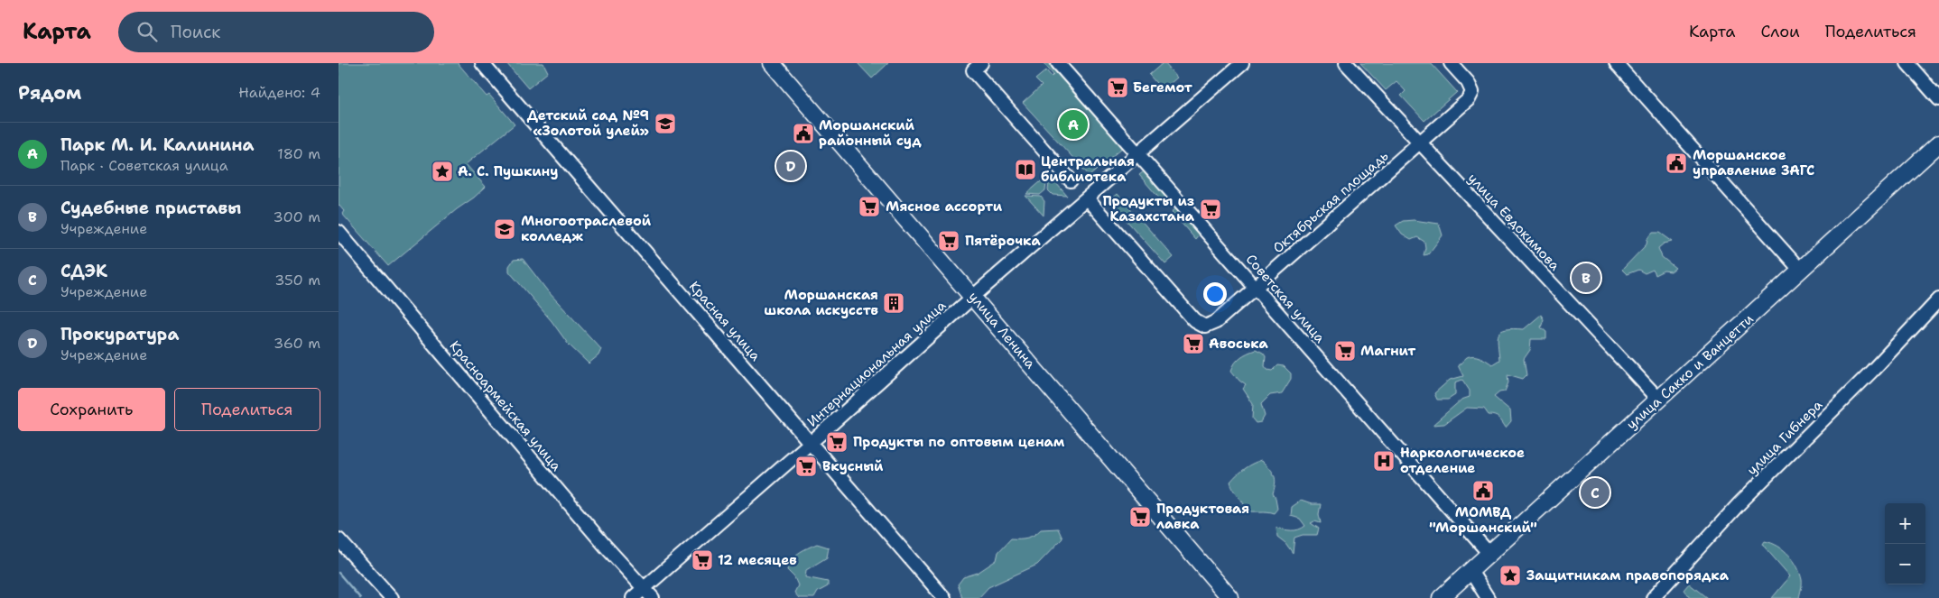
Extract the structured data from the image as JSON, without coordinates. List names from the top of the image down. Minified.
{"streets":{"main road":["улица Ленина","улица Сакко и Ванцетти"],"street":["Октябрьская площадь","улица Евдокимова","Советская улица","Красная улица","Интернациональная улица","Красноармейская улица","улица Гибнера"]},"crossings":[["Октябрьская площадь","улица Евдокимова"],["Октябрьская площадь","Советская улица"],["Октябрьская площадь","Интернациональная улица"],["улица Евдокимова","улица Сакко и Ванцетти"],["Советская улица","Интернациональная улица"],["Советская улица","улица Сакко и Ванцетти"],["Красная улица","Интернациональная улица"],["улица Ленина","Интернациональная улица"],["Интернациональная улица","Красноармейская улица"]],"places":{"supermarket":["Бегемот","Мясное ассорти","Продукты из Казахстана","Пятёрочка","Авоська","Магнит","Продукты по оптовым ценам","Вкусный","Продуктовая лавка","12 месяцев"],"school or university":["Детский сад №9 «Золотой улей»","Многоотраслевой колледж"],"public building":["Моршанский районный суд","Моршанское управление ЗАГС","МОМВД \"Моршанский\""],"library":["Центральная библиотека"],"place":["А. С. Пушкину","Защитникам правопорядка"],"building":["Моршанская школа искусств"],"hospital":["Наркологическое отделение"]},"page":{"header":"Карта","search":"Поиск","nav":["Карта","Слои","Поделиться"],"heading":["Рядом","Найдено: 4"],"pins":["A","D","B","C"],"list":[{"mark":"A","name":"Парк М. И. Калинина","note":"Парк · Советская улица","value":"180 m"},{"mark":"B","name":"Судебные приставы","note":"Учреждение","value":"300 m"},{"mark":"C","name":"СДЭК","note":"Учреждение","value":"350 m"},{"mark":"D","name":"Прокуратура","note":"Учреждение","value":"360 m"}],"buttons":["Сохранить","Поделиться"],"map_buttons":["+","−"]}}
